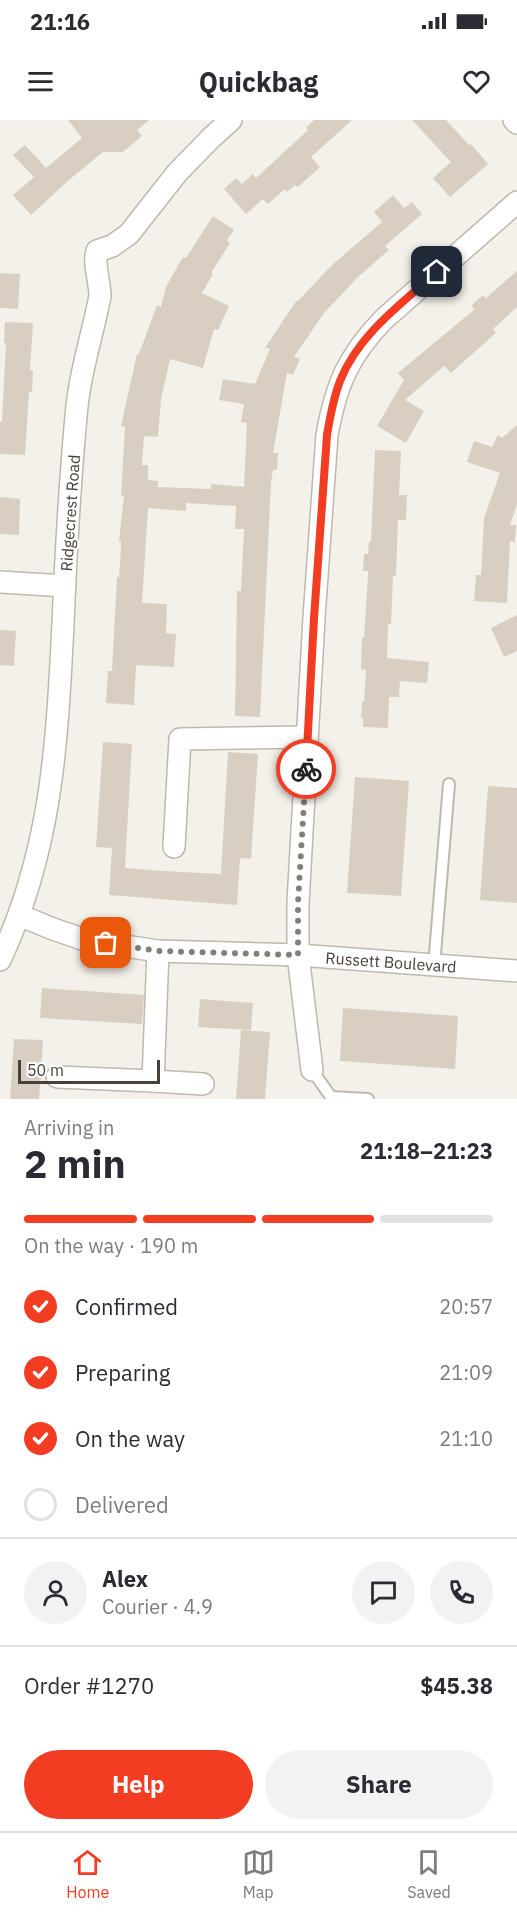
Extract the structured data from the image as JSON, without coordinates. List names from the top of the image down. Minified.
{"streets":{"street":["Ridgecrest Road","Russett Boulevard"]},"crossings":[["Ridgecrest Road","Russett Boulevard"]],"scale_bar":"50 m","page":{"status":"21:16","header":"Quickbag","scale":"50 m","heading":["2 min","Arriving in","21:18–21:23"],"panel":["Alex","Courier · 4.9","Order #1270","$45.38"],"bar":"On the way · 190 m","list":[["Confirmed","20:57"],["Preparing","21:09"],["On the way","21:10"],"Delivered"],"buttons":["Help","Share"],"tabs":["Home","Map","Saved"]}}
